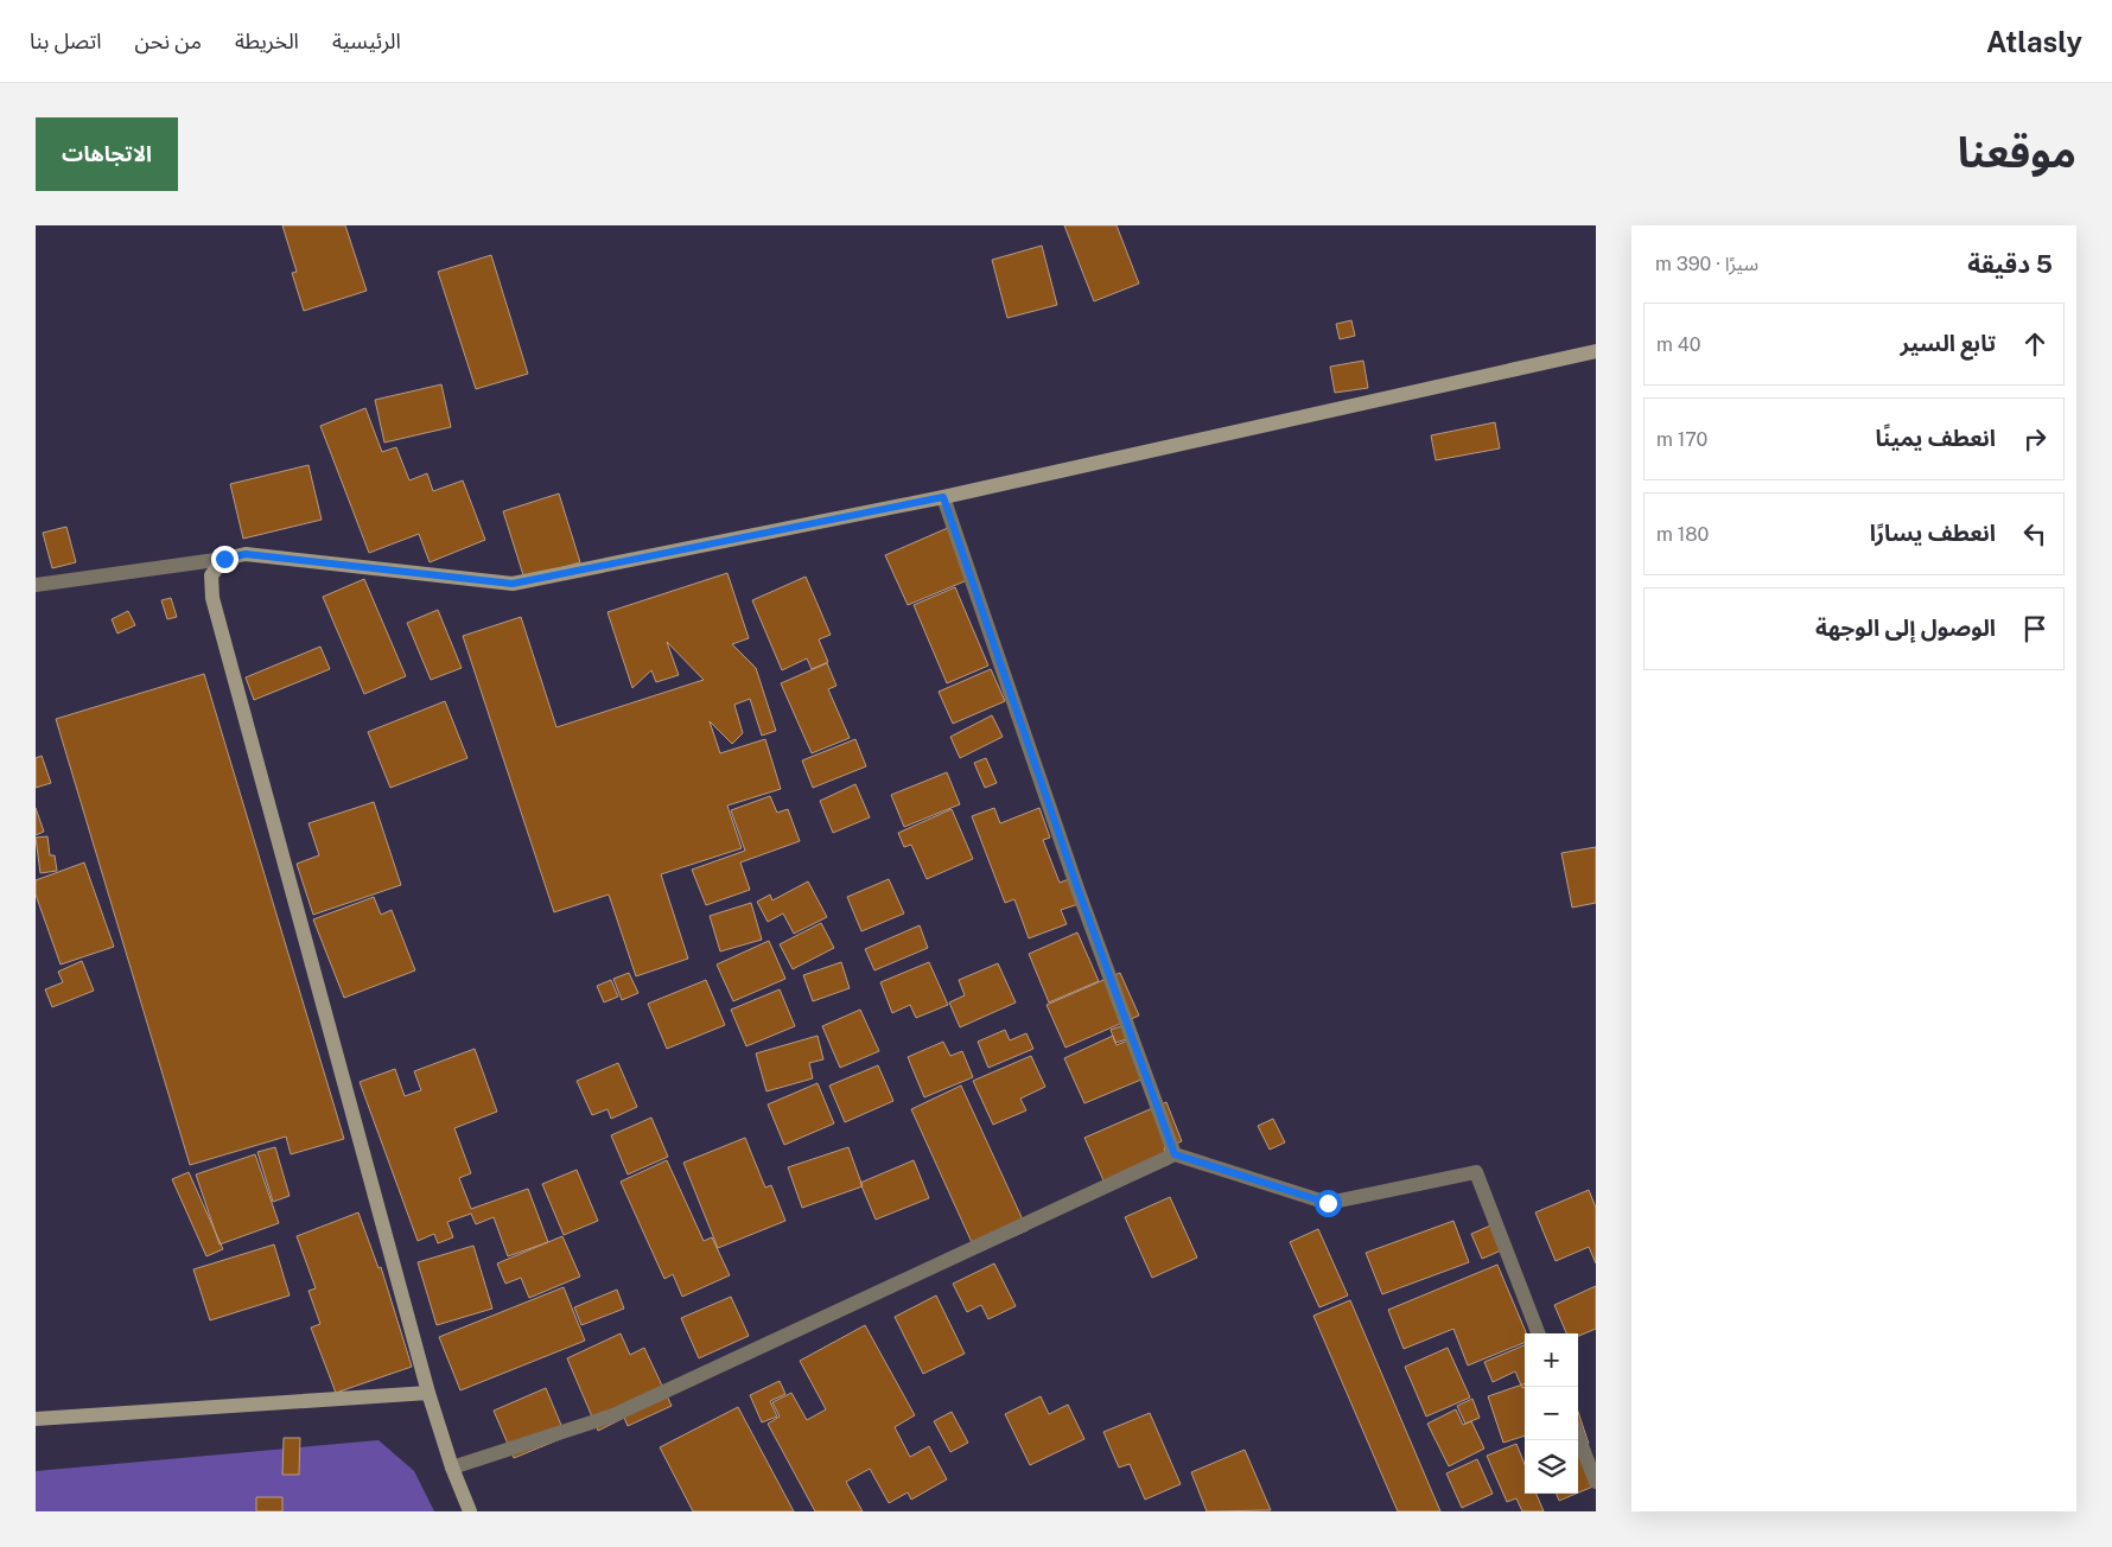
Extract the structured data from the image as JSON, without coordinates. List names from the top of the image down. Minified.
{"page":{"header":"Atlasly","nav":["الرئيسية","الخريطة","من نحن","اتصل بنا"],"title":"موقعنا","buttons":"الاتجاهات","heading":["5 دقيقة","سيرًا · 390 m"],"list":[["تابع السير","40 m"],["انعطف يمينًا","170 m"],["انعطف يسارًا","180 m"],"الوصول إلى الوجهة"],"map_buttons":["+","−"]}}
